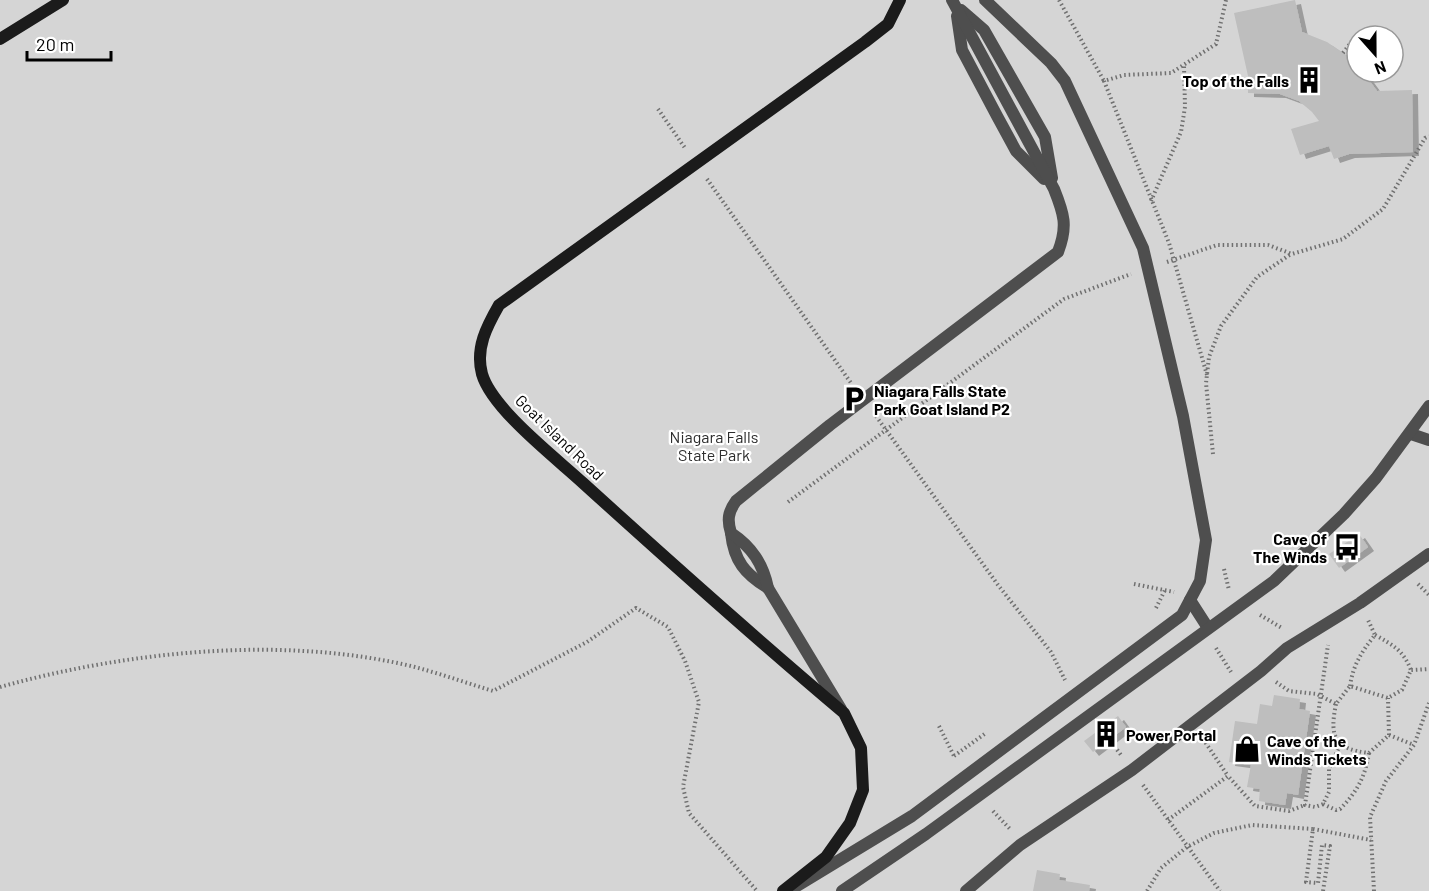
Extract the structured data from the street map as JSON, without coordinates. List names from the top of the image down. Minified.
{"streets":{"street":["Goat Island Road"]},"parks":["Niagara Falls State Park"],"places":{"building":["Top of the Falls","Power Portal"],"parking":["Niagara Falls State Park Goat Island P2"],"bus stop":["Cave Of The Winds"],"shop":["Cave of the Winds Tickets"]},"scale_bar":"20 m","north":"bottom"}
